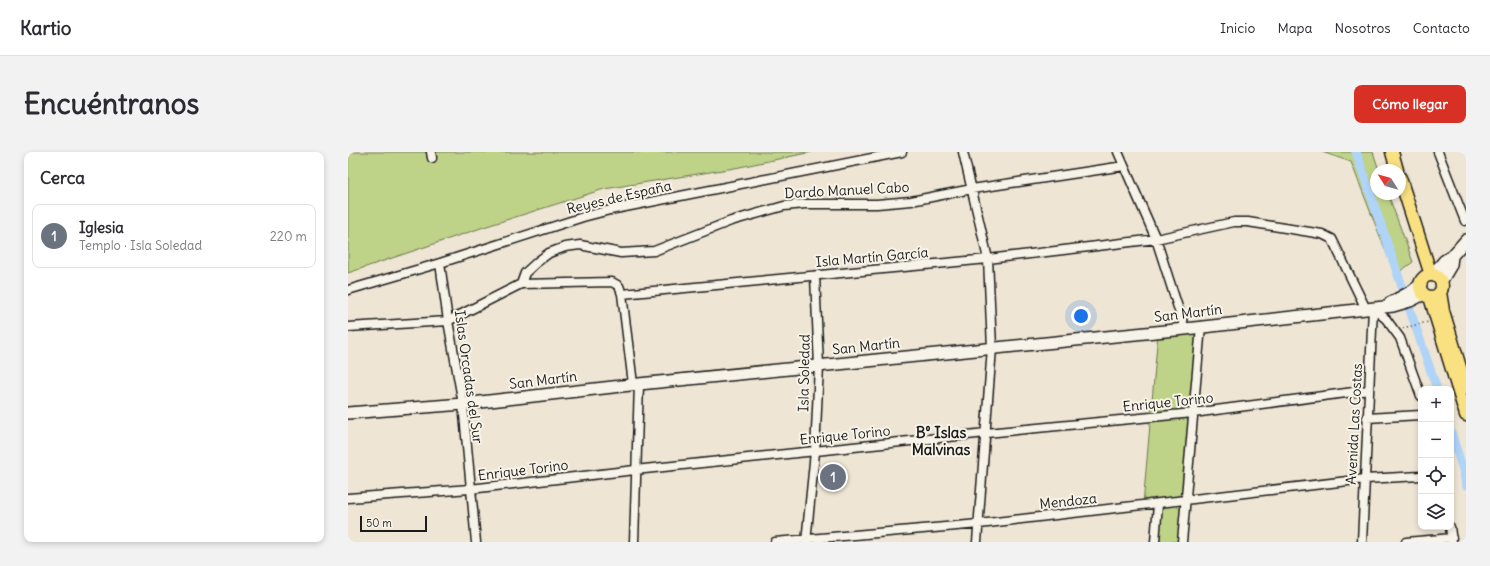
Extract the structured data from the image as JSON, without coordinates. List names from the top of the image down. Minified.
{"streets":{"main road":["San Martín"],"street":["Dardo Manuel Cabo","Reyes de España","Isla Martín García","Isla Soledad","Islas Orcadas del Sur","Enrique Torino","Avenida Las Costas","Mendoza"]},"crossings":[["Reyes de España","Islas Orcadas del Sur"],["Isla Martín García","San Martín"],["Isla Martín García","Isla Soledad"],["Isla Martín García","Avenida Las Costas"],["San Martín","Isla Soledad"],["San Martín","Islas Orcadas del Sur"],["San Martín","Avenida Las Costas"],["Isla Soledad","Enrique Torino"],["Isla Soledad","Mendoza"],["Islas Orcadas del Sur","Enrique Torino"],["Enrique Torino","Avenida Las Costas"],["Avenida Las Costas","Mendoza"]],"districts":["B° Islas Malvinas"],"scale_bar":"50 m","north":"top left","page":{"header":"Kartio","nav":["Inicio","Mapa","Nosotros","Contacto"],"buttons":"Cómo llegar","title":"Encuéntranos","heading":"Cerca","list":[{"mark":"1","name":"Iglesia","note":"Templo · Isla Soledad","value":"220 m"}],"map_buttons":["+","−"],"pins":"1","scale":"50 m"}}
